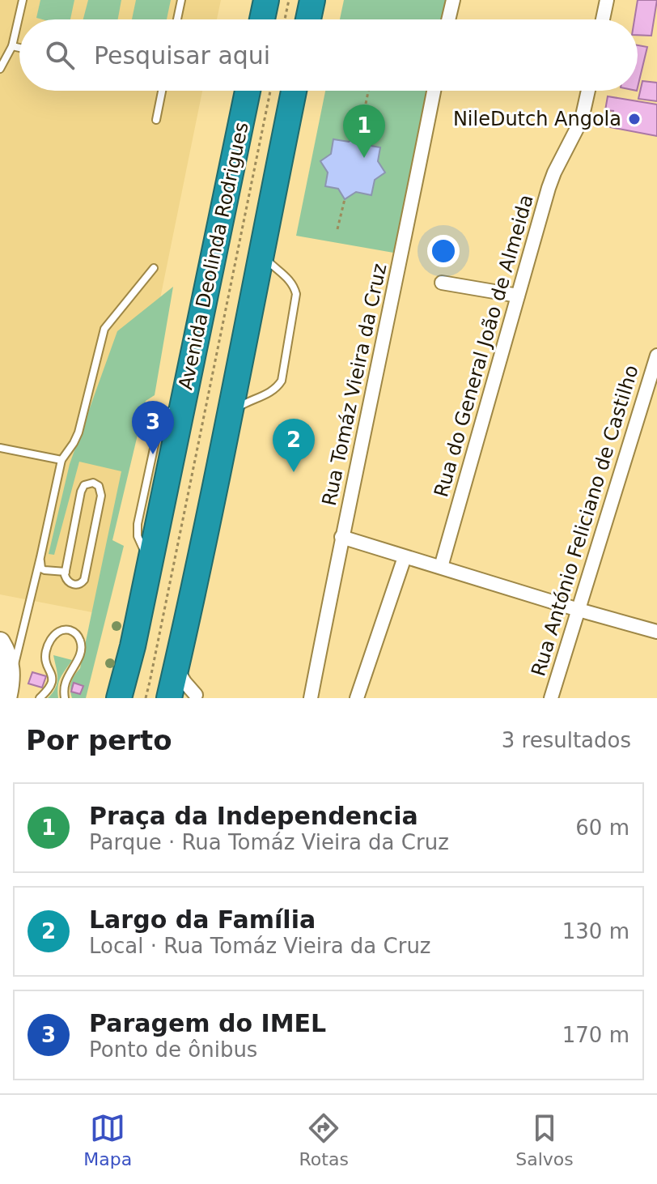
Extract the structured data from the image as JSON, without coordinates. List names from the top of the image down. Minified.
{"streets":{"highway":["Avenida Deolinda Rodrigues"],"street":["Rua do General João de Almeida","Rua Tomáz Vieira da Cruz","Rua António Feliciano de Castilho"]},"places":["NileDutch Angola"],"page":{"search":"Pesquisar aqui","pins":["1","3","2"],"heading":["Por perto","3 resultados"],"list":[{"mark":"1","name":"Praça da Independencia","note":"Parque · Rua Tomáz Vieira da Cruz","value":"60 m"},{"mark":"2","name":"Largo da Família","note":"Local · Rua Tomáz Vieira da Cruz","value":"130 m"},{"mark":"3","name":"Paragem do IMEL","note":"Ponto de ônibus","value":"170 m"}],"nav":["Mapa","Rotas","Salvos"]}}
